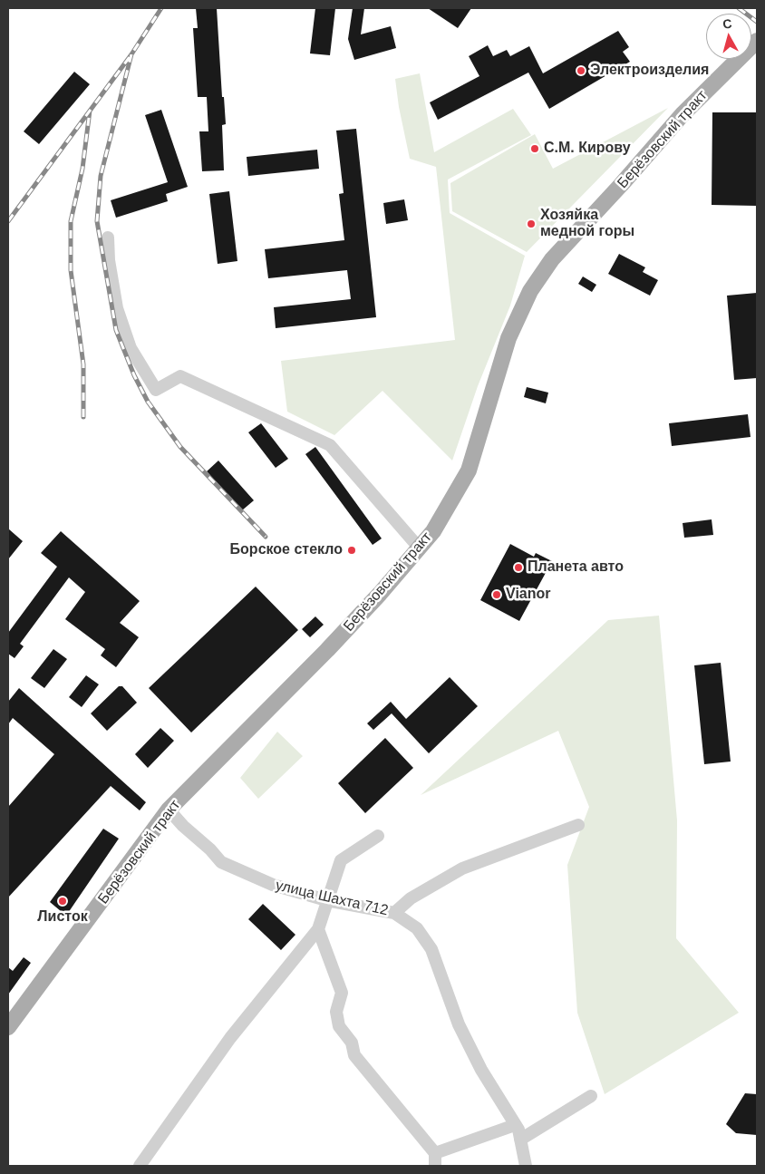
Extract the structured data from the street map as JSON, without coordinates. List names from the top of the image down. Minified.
{"streets":{"main road":["Берёзовский тракт"],"street":["улица Шахта 712"]},"crossings":[["Берёзовский тракт","улица Шахта 712"]],"places":["Электроизделия","С.М. Кирову","Хозяйка медной горы","Борское стекло","Планета авто","Vianor","Листок"],"north":"top"}
